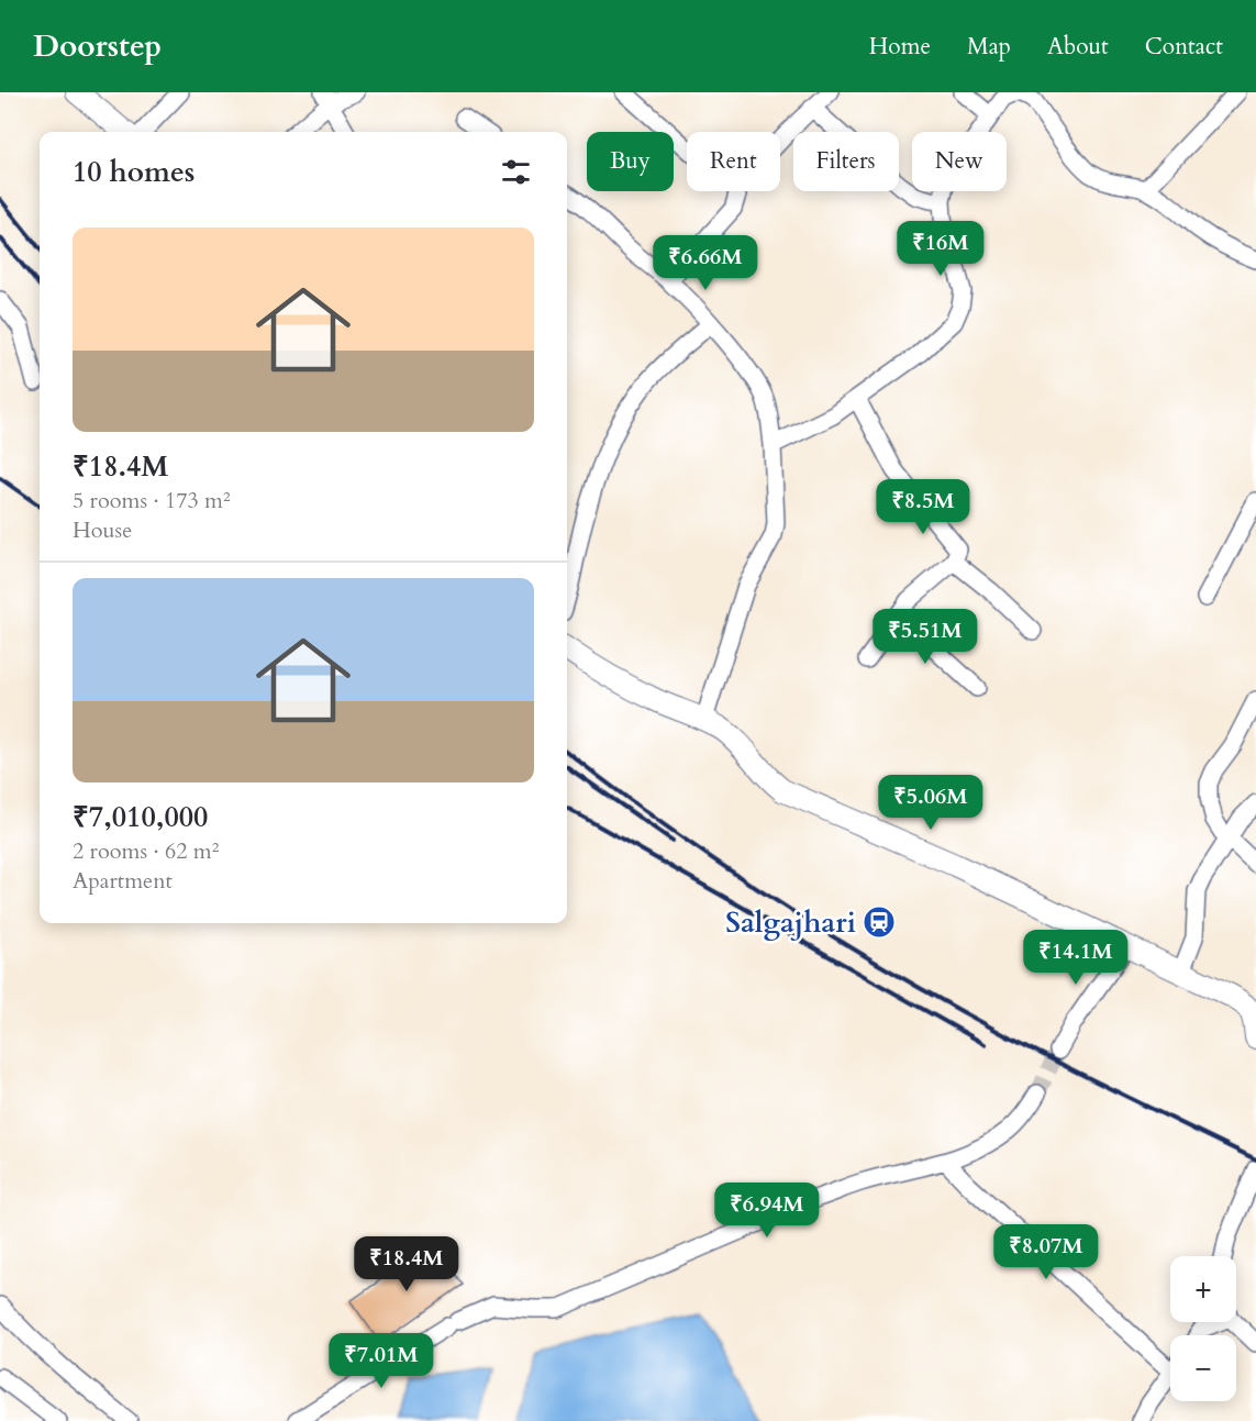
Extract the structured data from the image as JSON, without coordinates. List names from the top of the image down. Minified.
{"places":{"station":["Salgajhari"]},"page":{"header":"Doorstep","nav":["Home","Map","About","Contact"],"chip":["Buy","Rent","Filters","New"],"heading":"10 homes","list":[{"name":"₹18.4M","note":"5 rooms · 173 m² · House"},{"name":"₹7,010,000","note":"2 rooms · 62 m² · Apartment"}],"price":["₹16M","₹6.66M","₹8.5M","₹5.51M","₹5.06M","₹14.1M","₹6.94M","₹8.07M","₹18.4M","₹7.01M"],"map_buttons":["+","−"]}}
